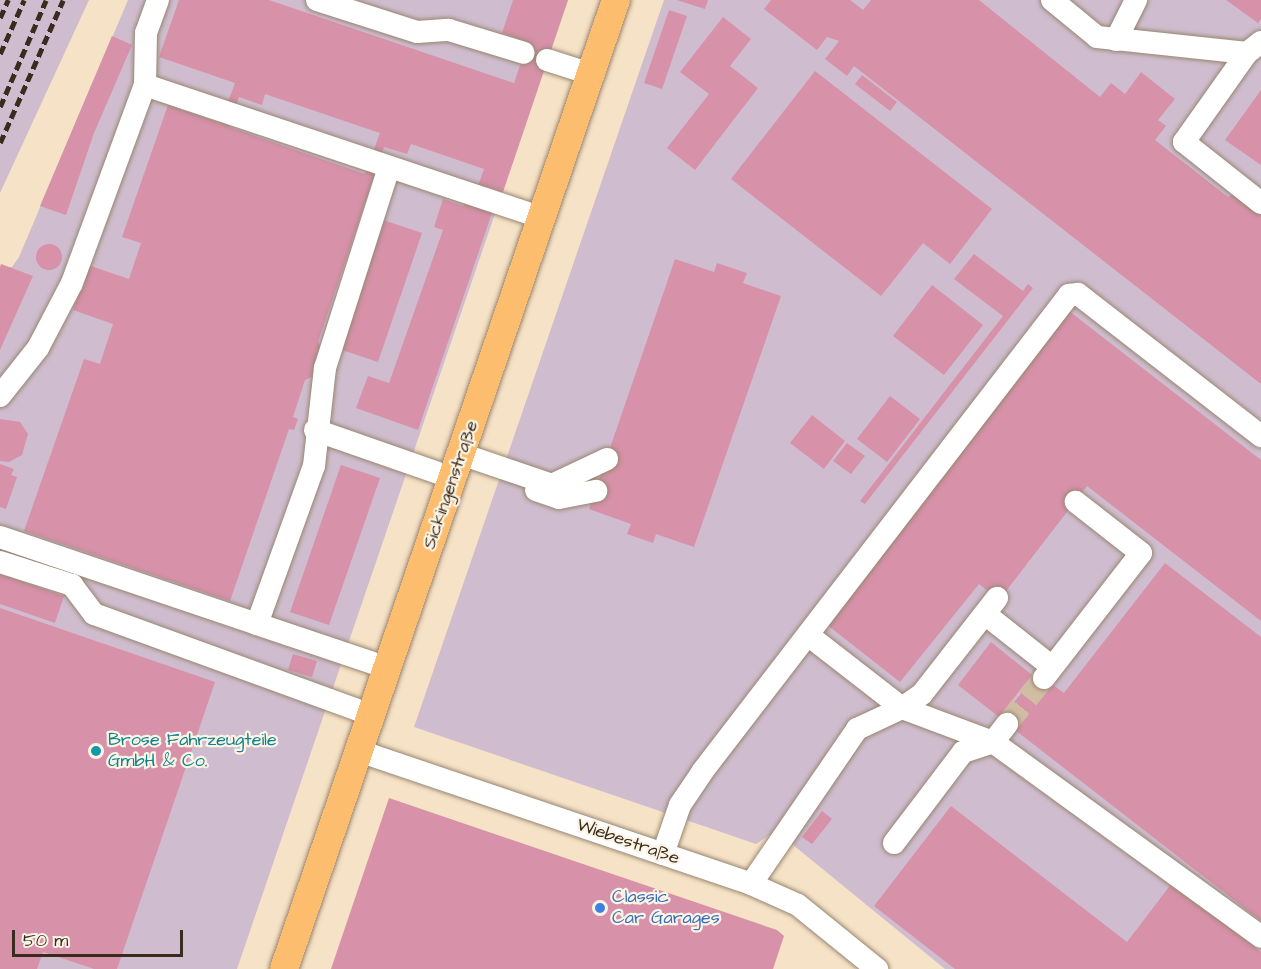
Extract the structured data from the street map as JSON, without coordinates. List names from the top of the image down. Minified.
{"streets":{"main road":["Sickingenstraße"],"street":["Wiebestraße"]},"crossings":[["Sickingenstraße","Wiebestraße"]],"places":["Brose Fahrzeugteile GmbH & Co.","Classic Car Garages"],"scale_bar":"50 m"}
